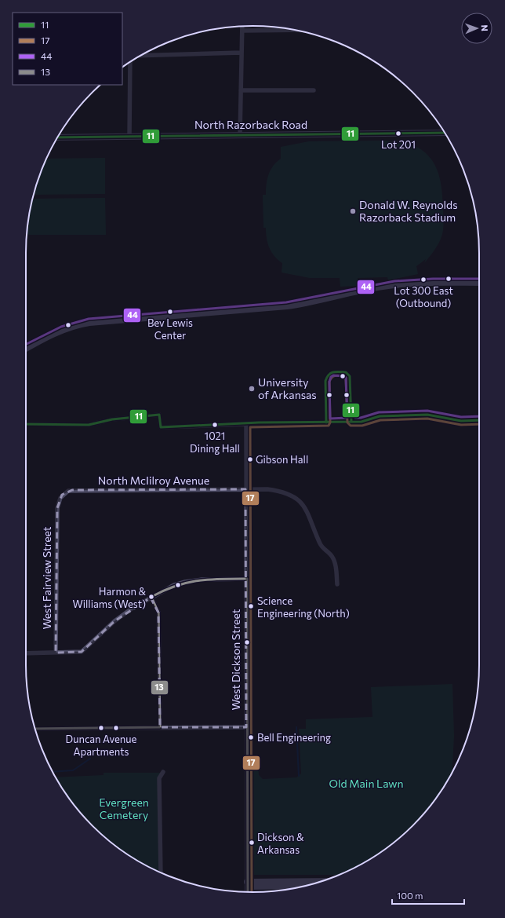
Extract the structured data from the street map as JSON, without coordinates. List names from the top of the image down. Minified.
{"streets":{"street":["North Razorback Road","North McIilroy Avenue","West Fairview Street","West Dickson Street"]},"crossings":[["North McIilroy Avenue","West Fairview Street"],["North McIilroy Avenue","West Dickson Street"]],"parks":["Old Main Lawn","Evergreen Cemetery"],"places":["Lot 201","Donald W. Reynolds Razorback Stadium","Lot 300 East (Outbound)","Bev Lewis Center","University of Arkansas","1021 Dining Hall","Gibson Hall","Harmon & Williams (West)","Science Engineering (North)","Duncan Avenue Apartments","Bell Engineering","Dickson & Arkansas"],"lines":["transit line 11","transit line 44","transit line 17","transit line 13"],"legend":["11","17","44","13"],"scale_bar":"100 m","north":"right"}
